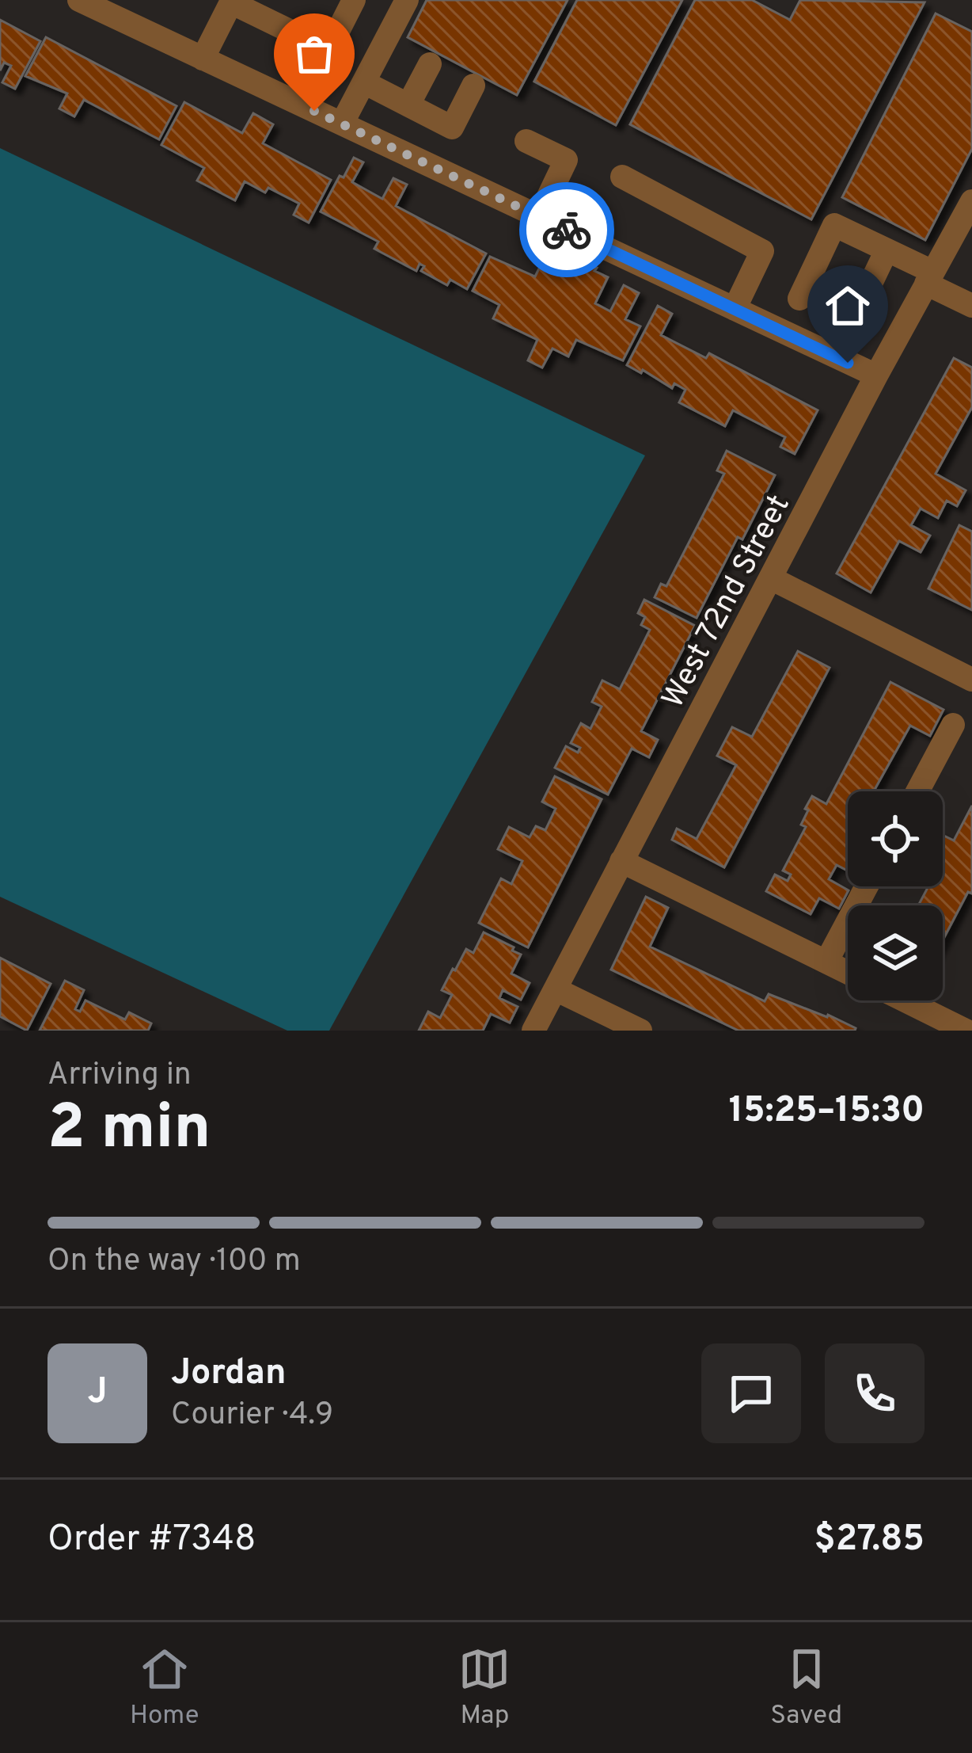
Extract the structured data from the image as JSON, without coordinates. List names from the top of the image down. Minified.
{"streets":{"street":["West 72nd Street"]},"page":{"heading":["2 min","Arriving in","15:25–15:30"],"panel":["Jordan","Courier · 4.9","Order #7348","$27.85"],"bar":"On the way · 100 m","round":"J","tabs":["Home","Map","Saved"]}}
